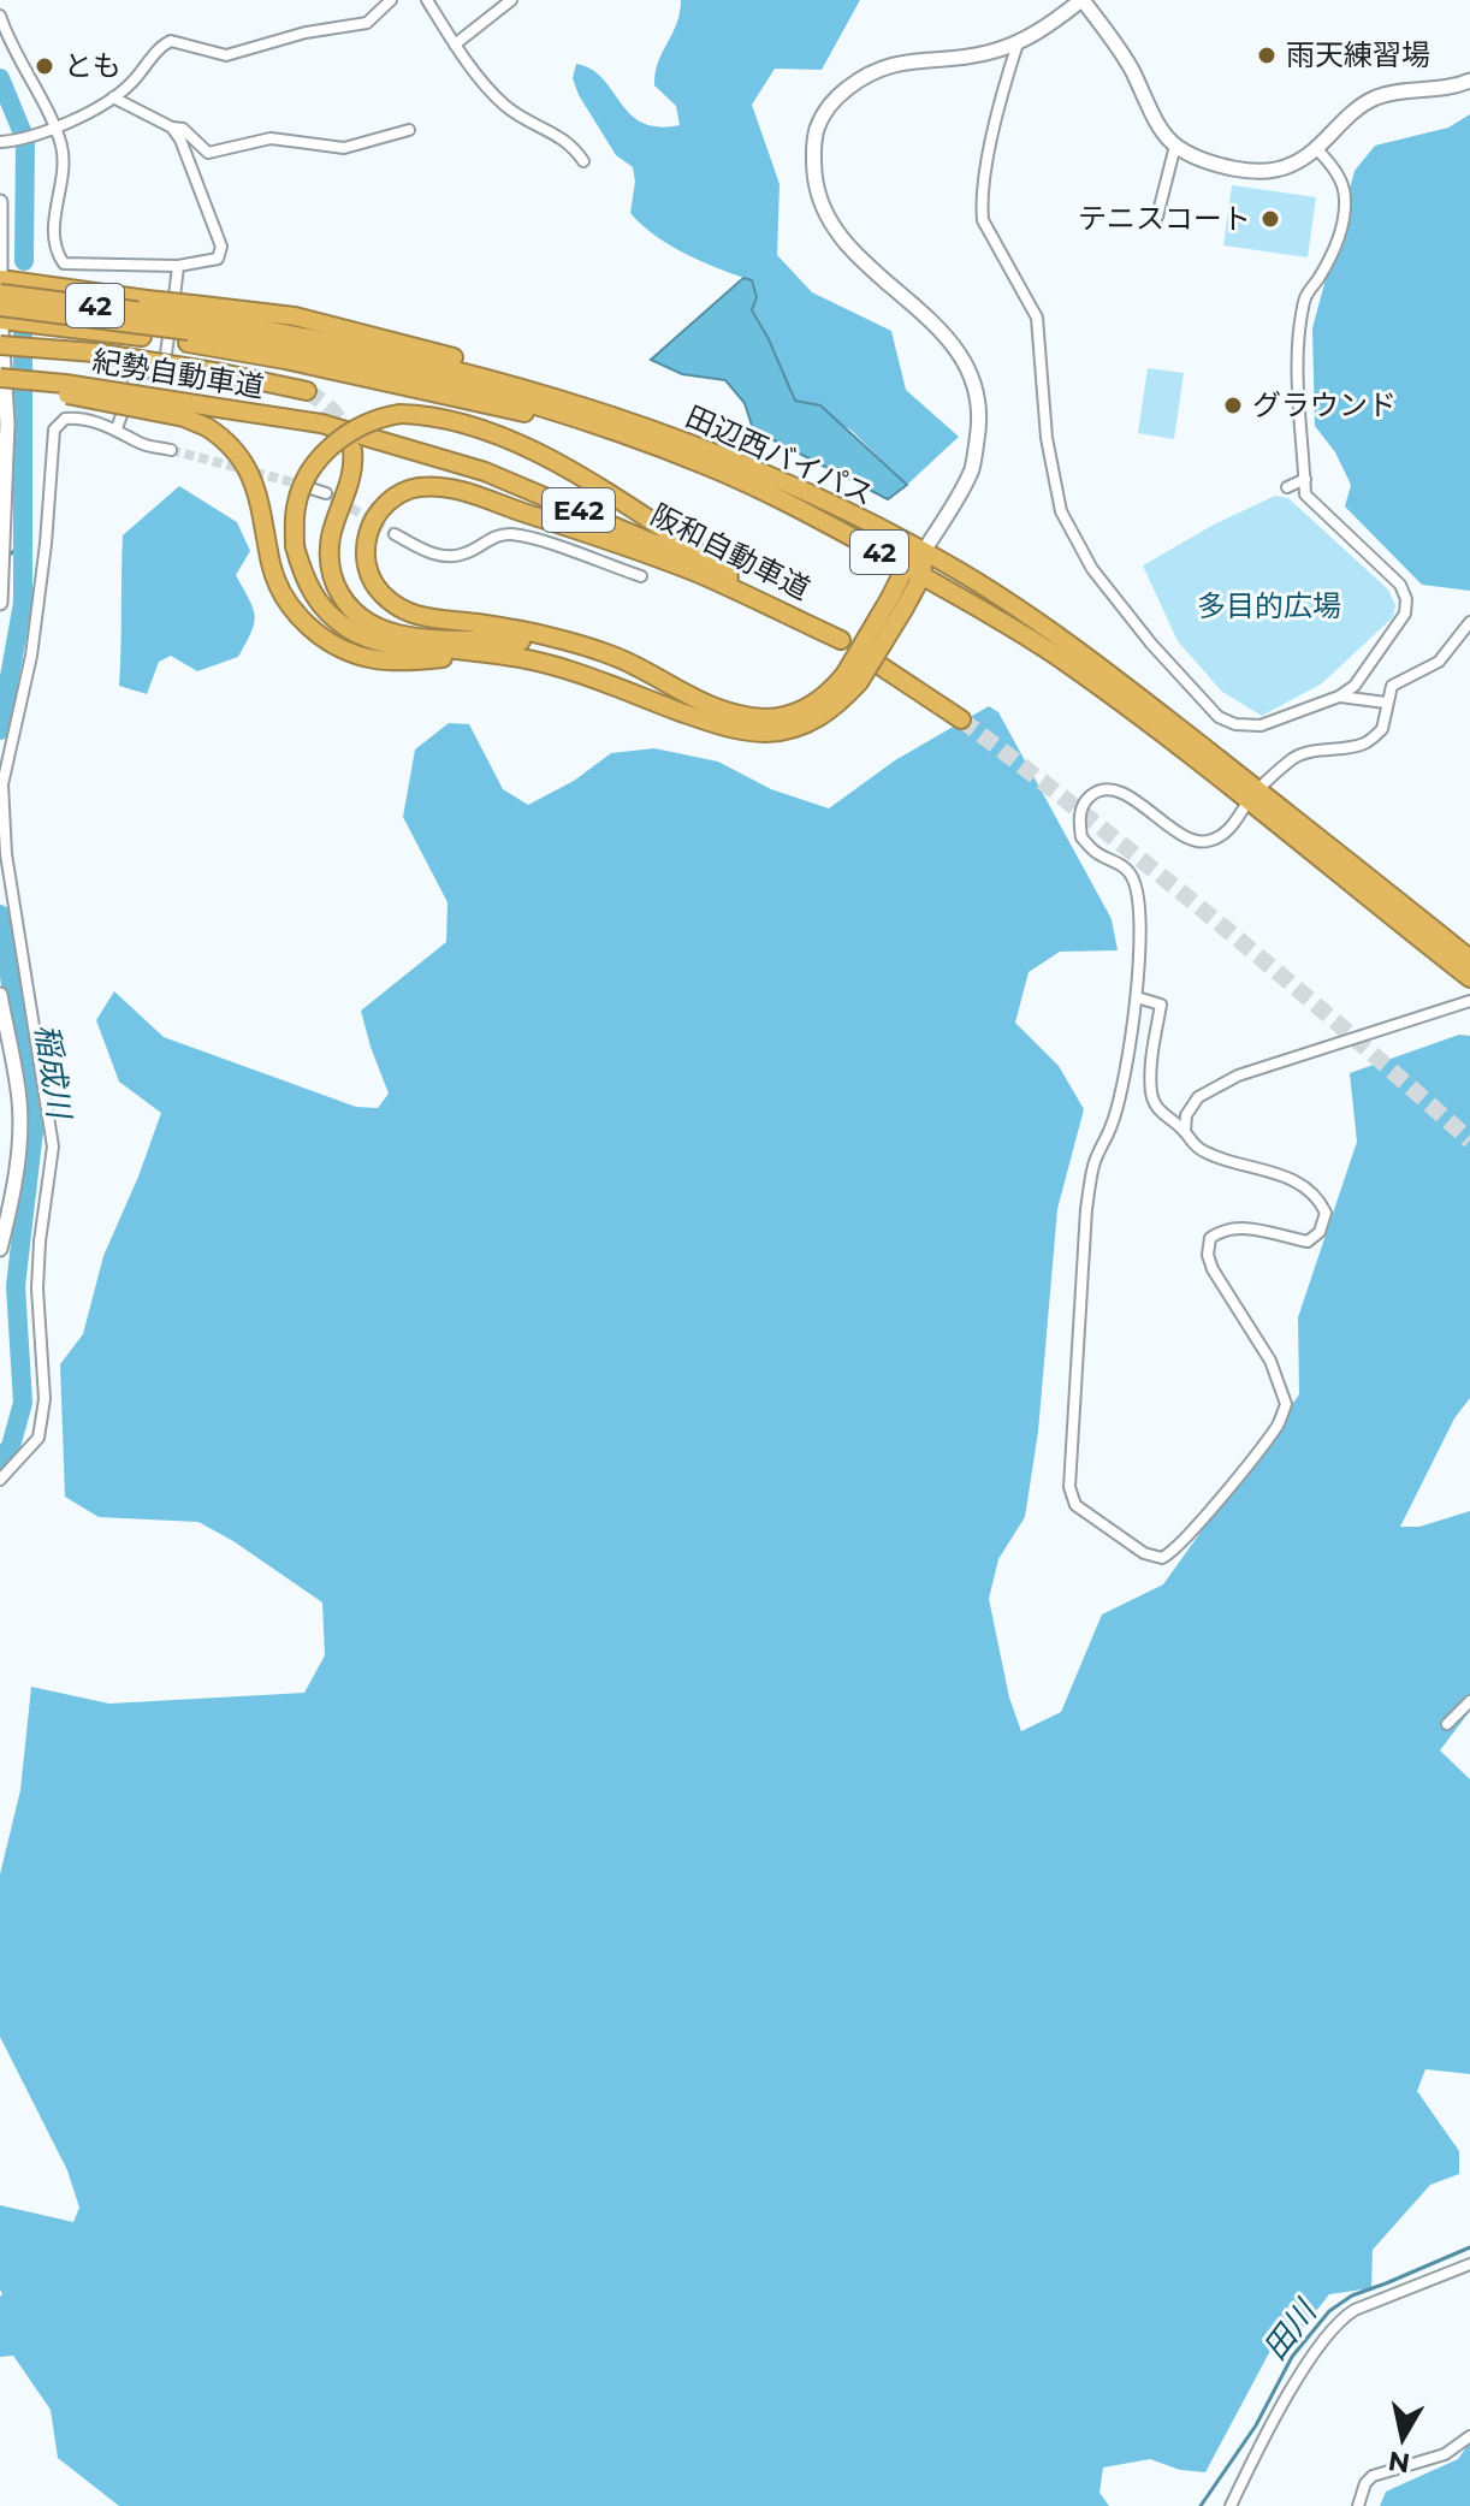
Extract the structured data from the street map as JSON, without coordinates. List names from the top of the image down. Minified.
{"streets":{"highway":["42","紀勢自動車道","田辺西バイパス","E42","阪和自動車道"]},"crossings":[["42","田辺西バイパス"],["紀勢自動車道","阪和自動車道"]],"water":["稲成川","田川"],"parks":["多目的広場"],"places":["雨天練習場","とも","テニスコート","グラウンド"],"north":"bottom"}
